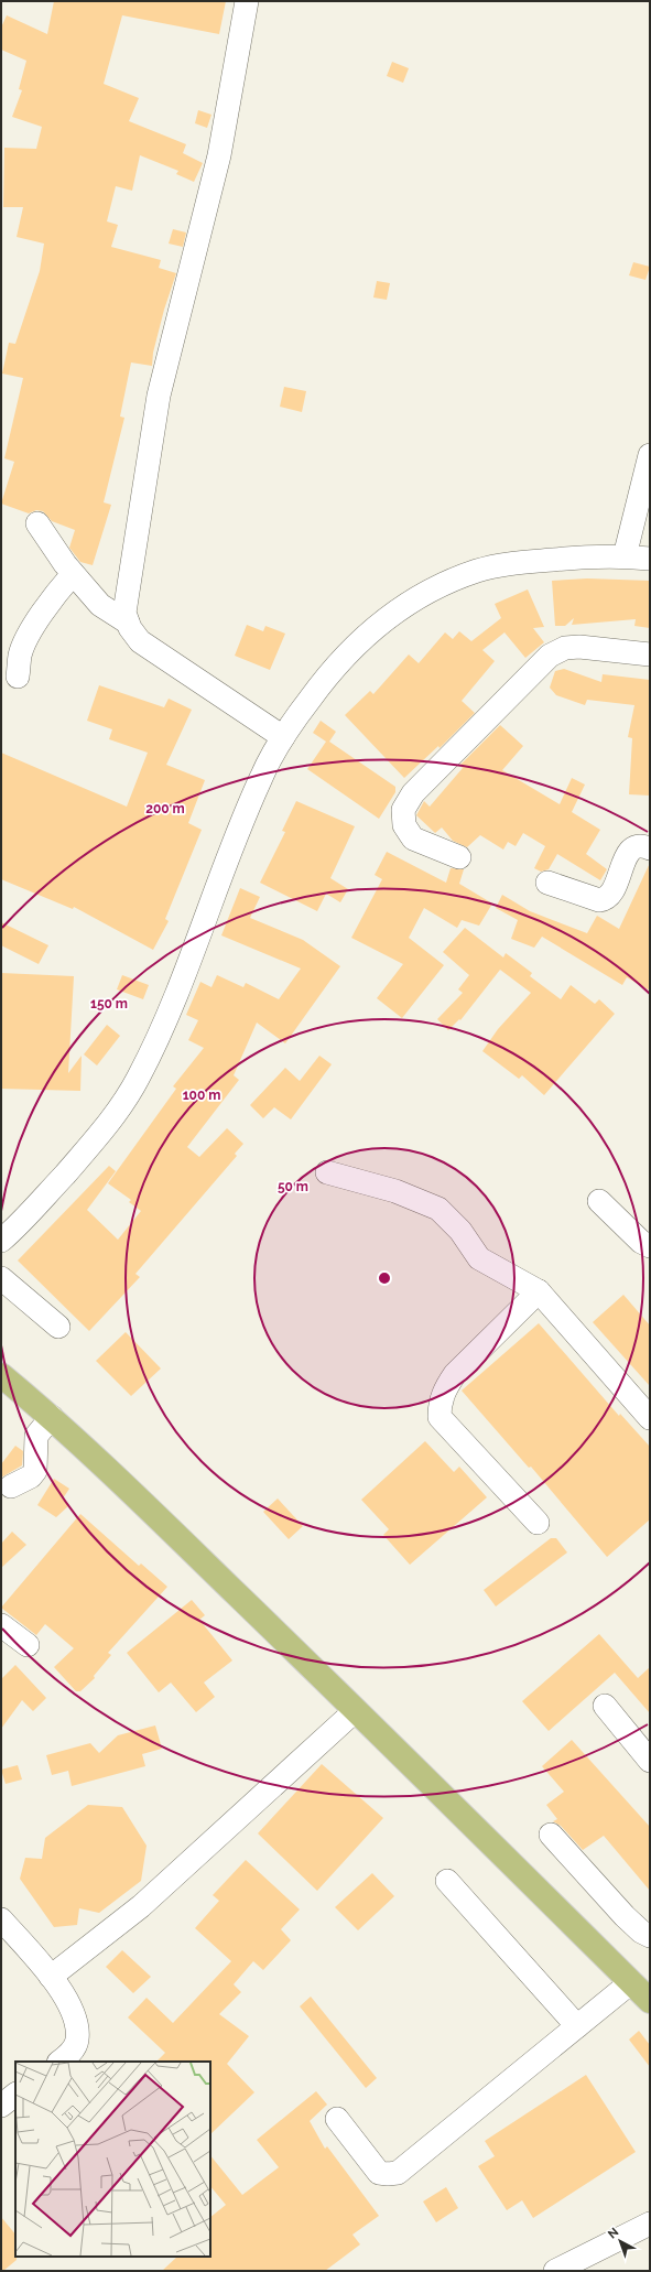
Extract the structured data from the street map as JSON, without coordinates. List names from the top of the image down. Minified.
{"north":"top left","rings":["200 m","150 m","100 m","50 m"]}
